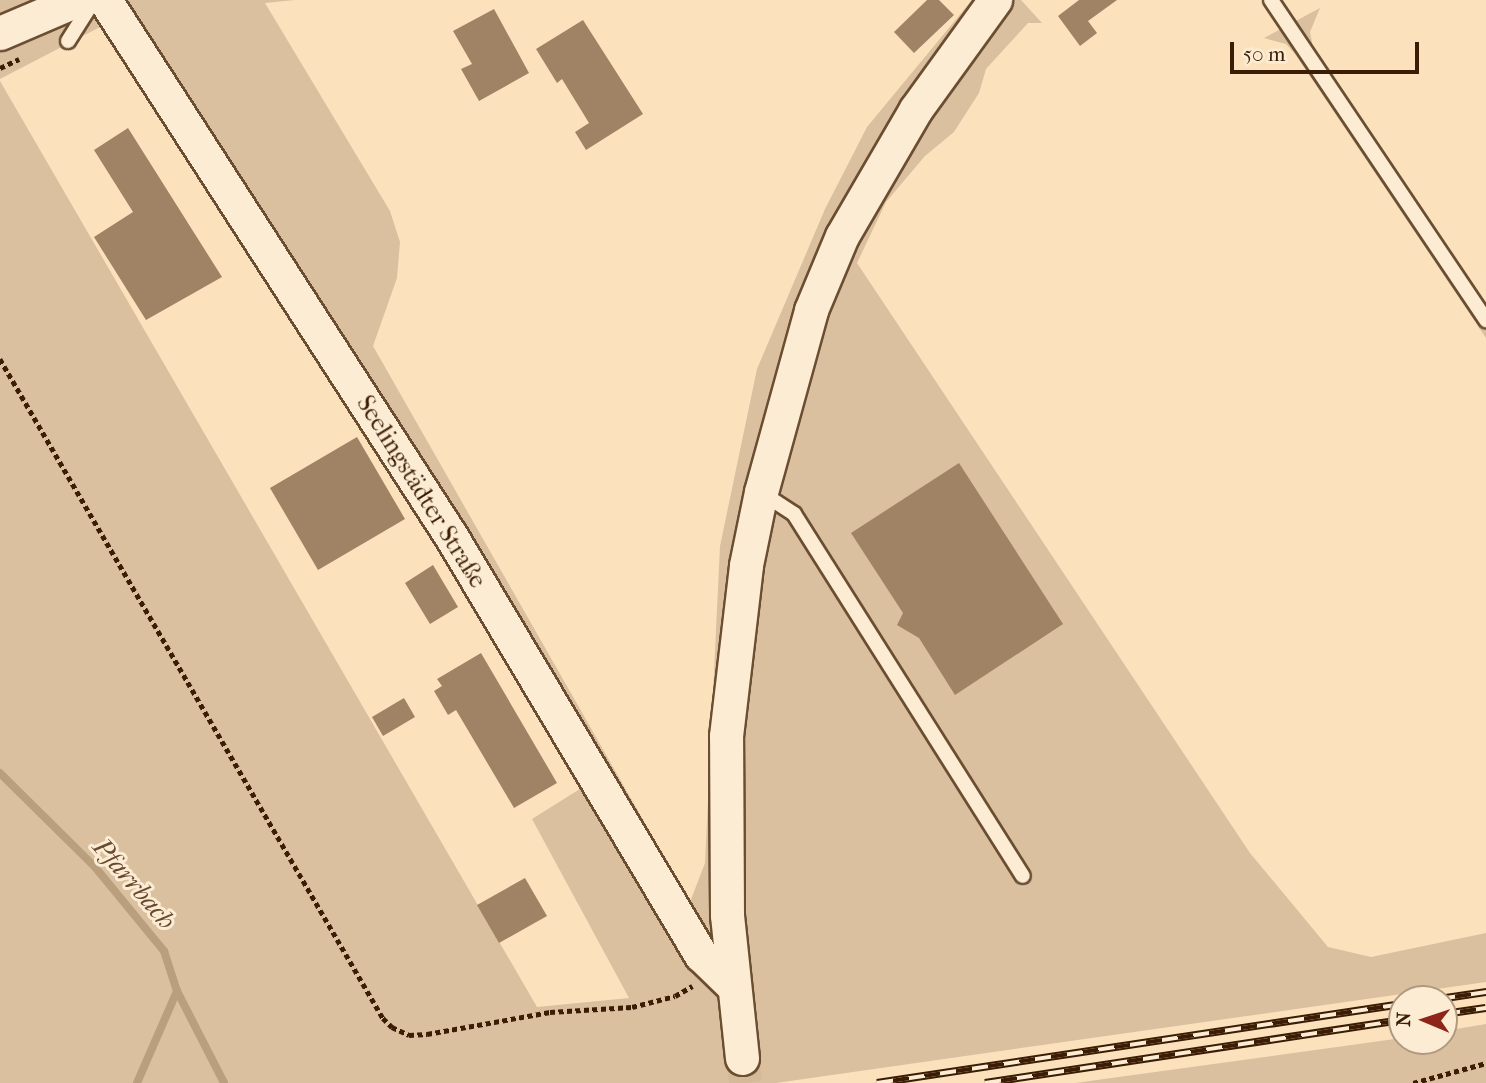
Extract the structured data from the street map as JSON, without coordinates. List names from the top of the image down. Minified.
{"streets":{"street":["Seelingstädter Straße"]},"water":["Pfarrbach"],"scale_bar":"50 m","north":"left"}
